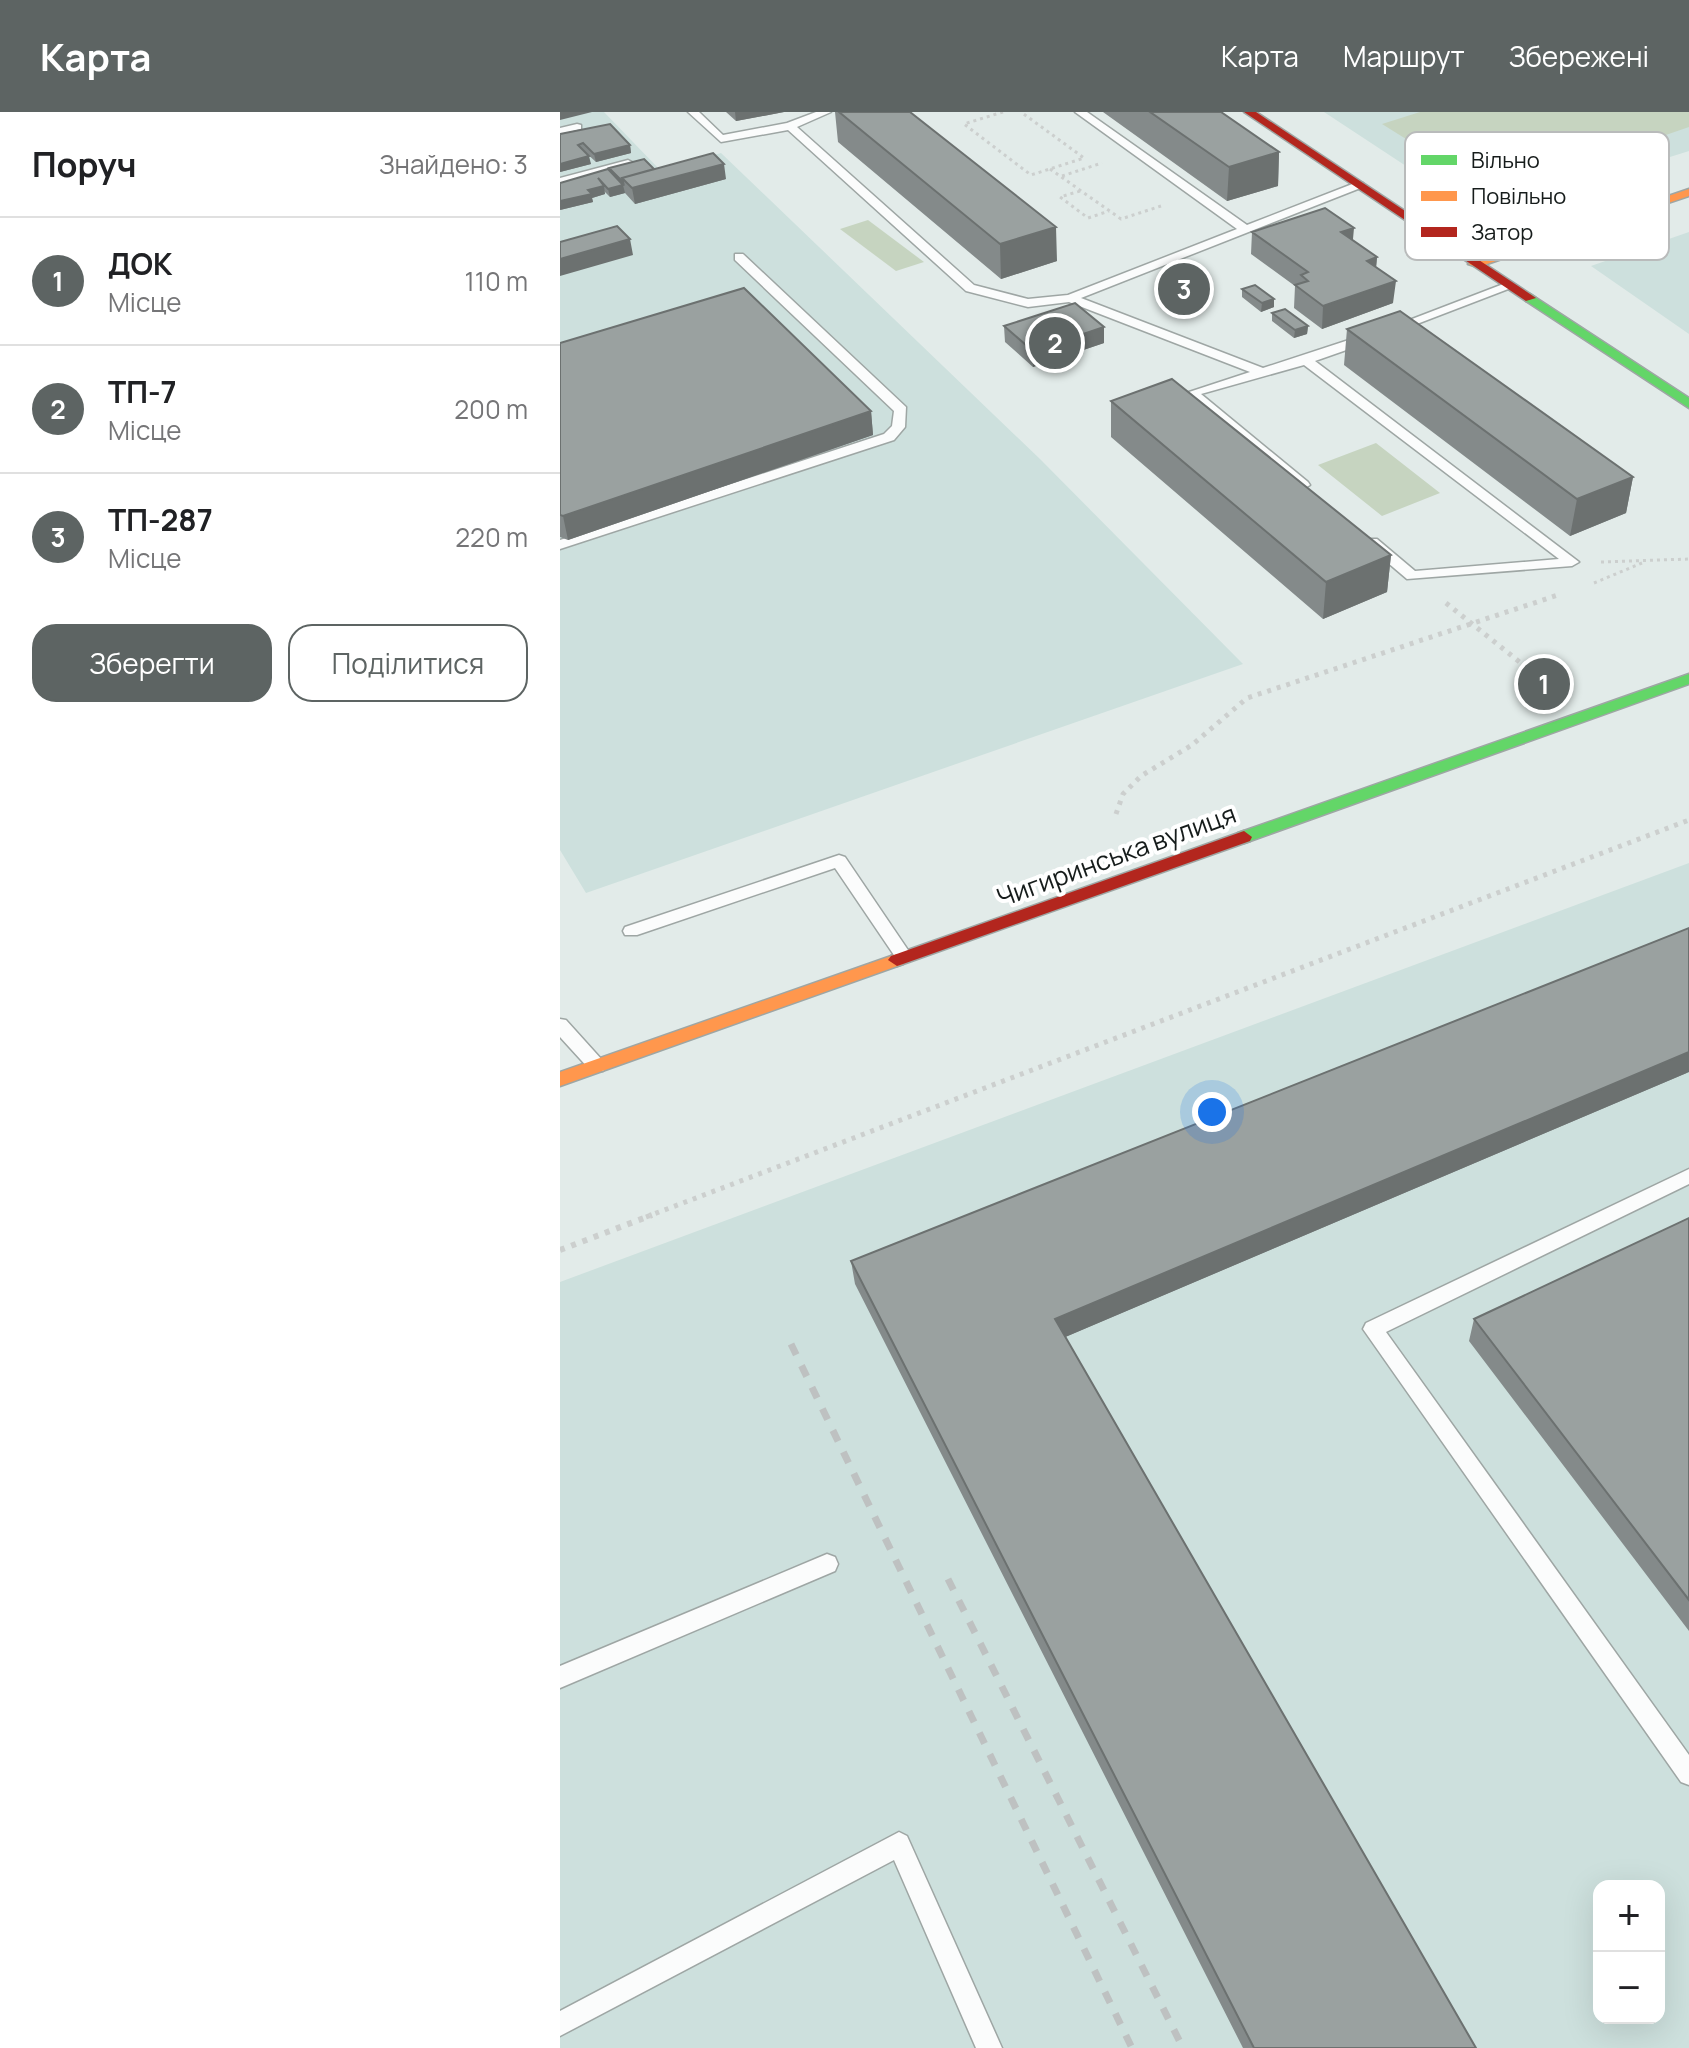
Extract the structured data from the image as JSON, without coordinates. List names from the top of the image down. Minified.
{"streets":{"main road":["Чигиринська вулиця"]},"legend":["Вільно","Повільно","Затор"],"page":{"header":"Карта","nav":["Карта","Маршрут","Збережені"],"heading":["Поруч","Знайдено: 3"],"list":[{"mark":"1","name":"ДОК","note":"Місце","value":"110 m"},{"mark":"2","name":"ТП-7","note":"Місце","value":"200 m"},{"mark":"3","name":"ТП-287","note":"Місце","value":"220 m"}],"pins":["3","2","1"],"buttons":["Зберегти","Поділитися"],"map_buttons":["+","−"]}}
